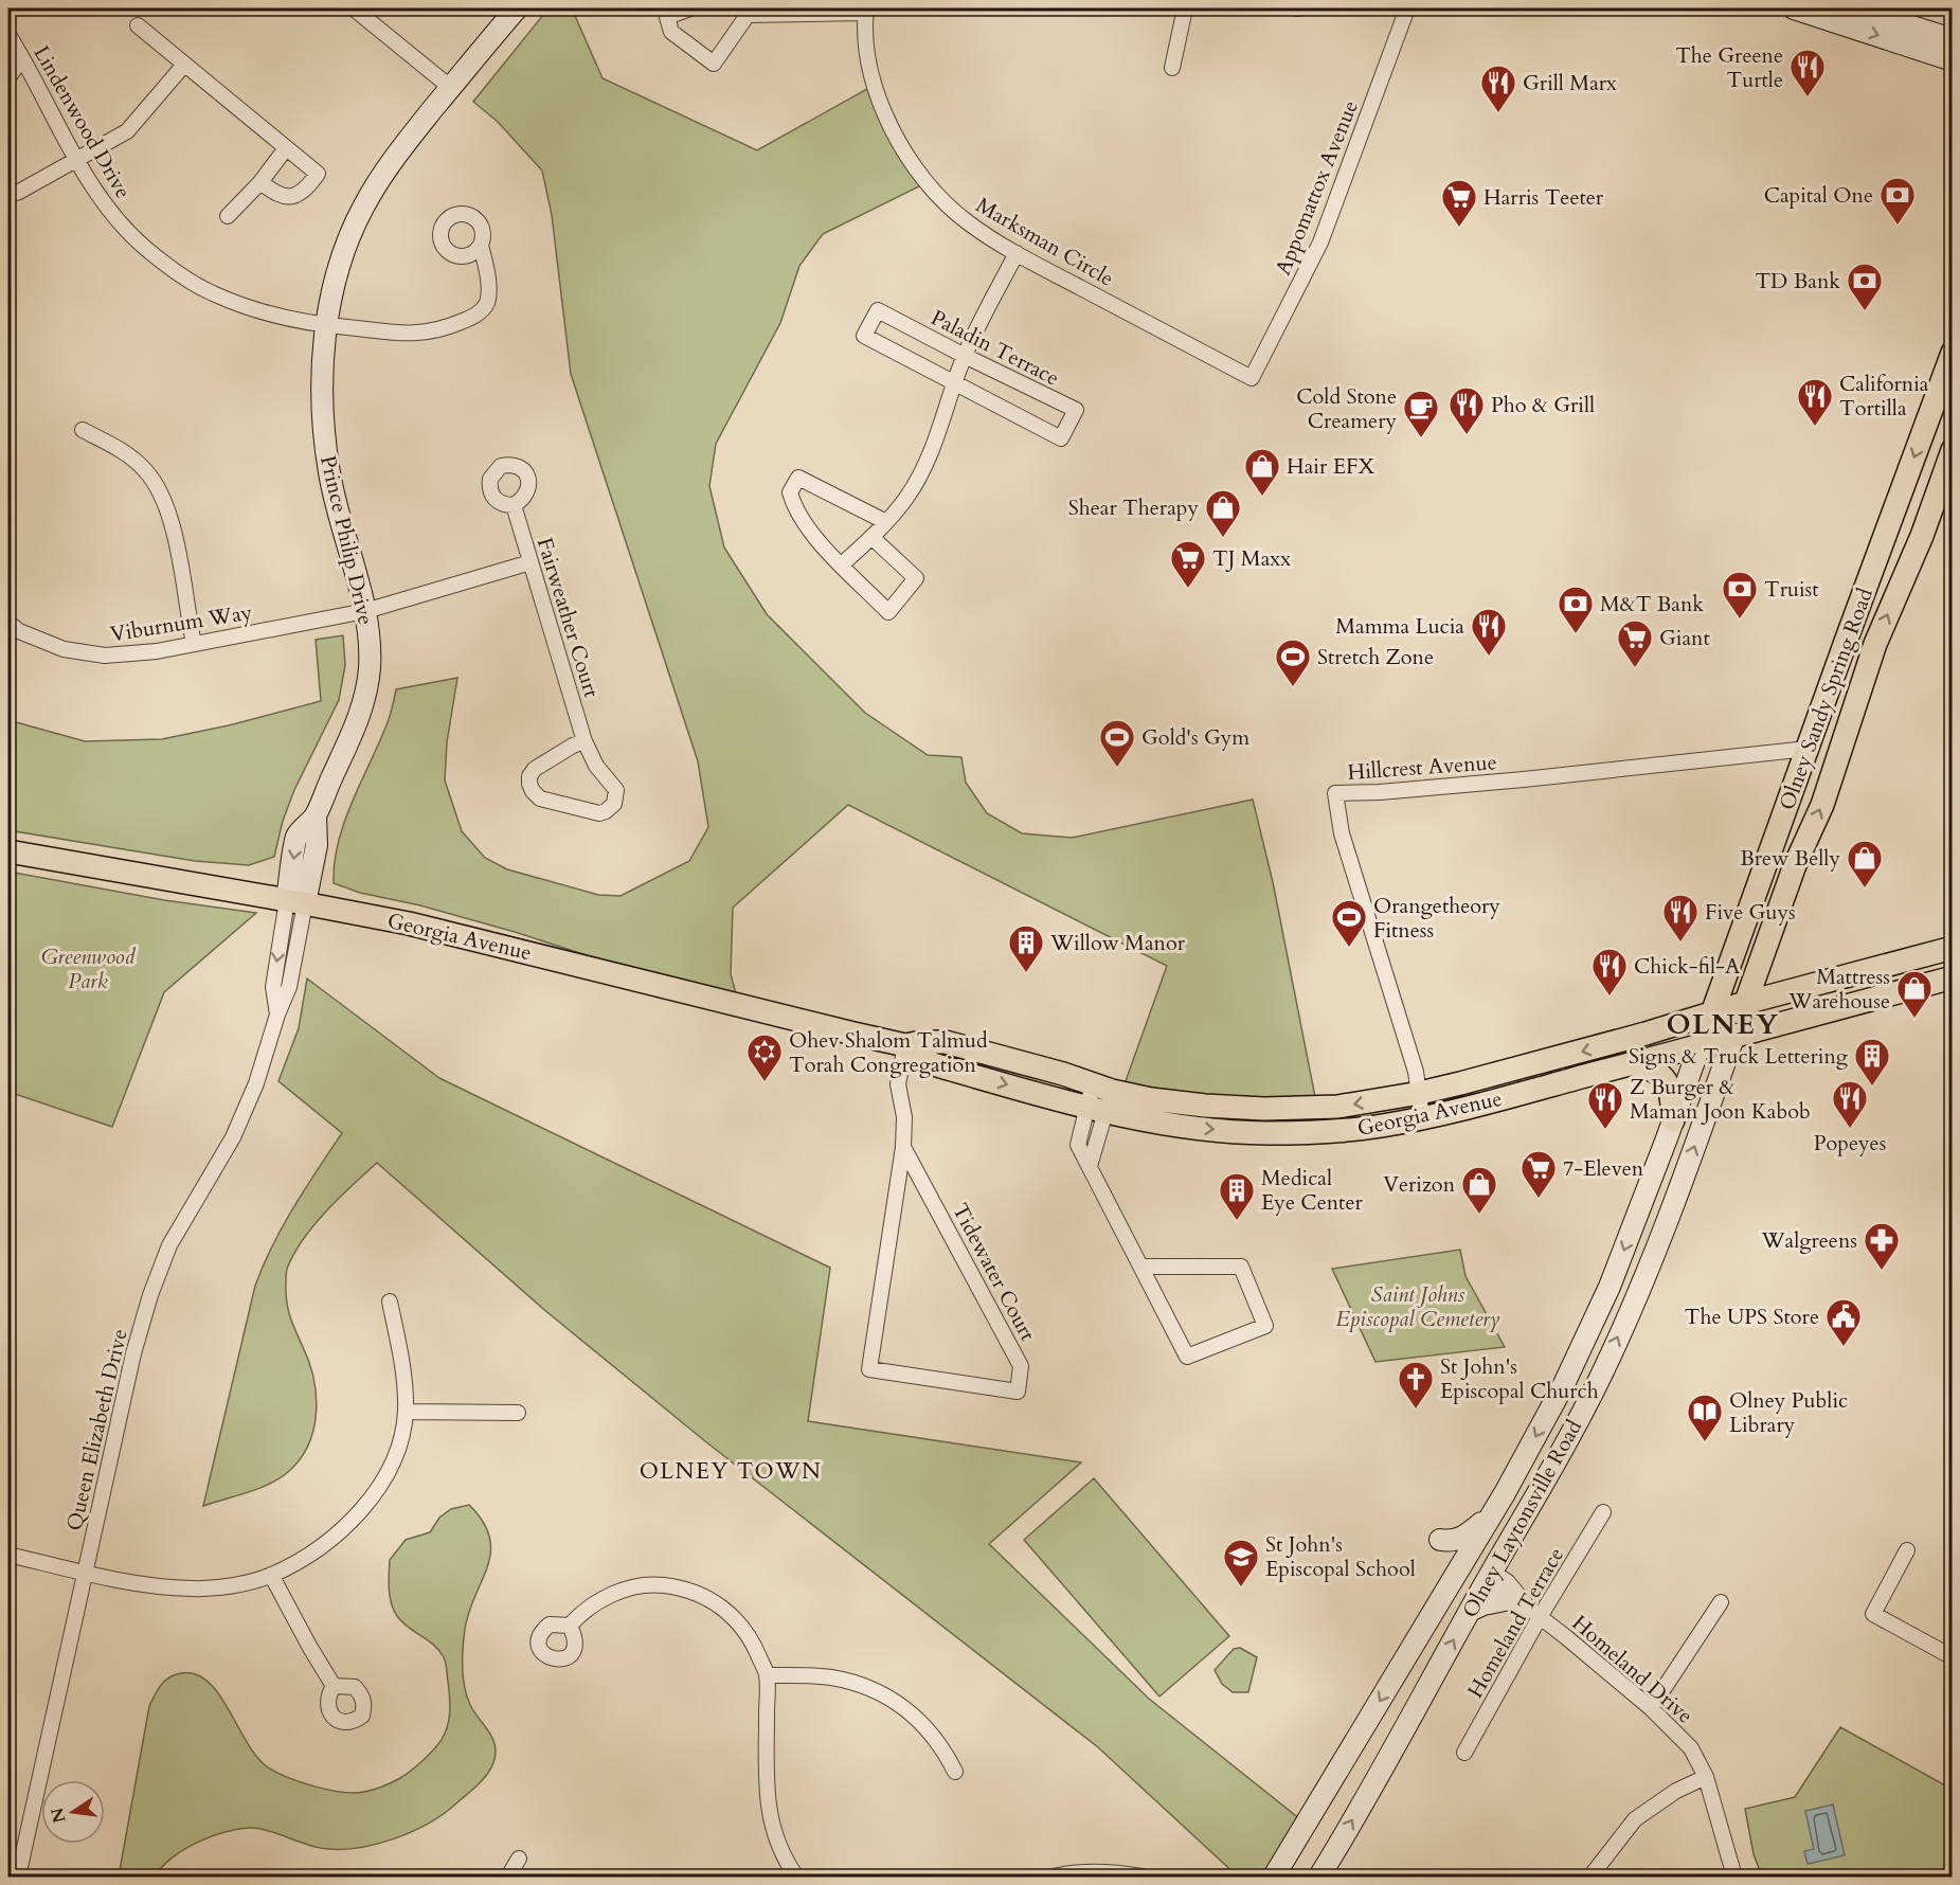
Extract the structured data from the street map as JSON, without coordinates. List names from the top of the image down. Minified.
{"streets":{"main road":["Prince Philip Drive","Olney Sandy Spring Road","Georgia Avenue","Olney Laytonsville Road"],"street":["Lindenwood Drive","Appomattox Avenue","Marksman Circle","Paladin Terrace","Fairweather Court","Viburnum Way","Hillcrest Avenue","Tidewater Court","Queen Elizabeth Drive","Homeland Terrace","Homeland Drive"]},"crossings":[["Lindenwood Drive","Prince Philip Drive"],["Appomattox Avenue","Marksman Circle"],["Prince Philip Drive","Viburnum Way"],["Prince Philip Drive","Georgia Avenue"],["Prince Philip Drive","Queen Elizabeth Drive"],["Fairweather Court","Viburnum Way"],["Olney Sandy Spring Road","Hillcrest Avenue"],["Olney Sandy Spring Road","Georgia Avenue"],["Olney Sandy Spring Road","Olney Laytonsville Road"],["Hillcrest Avenue","Georgia Avenue"],["Georgia Avenue","Tidewater Court"],["Georgia Avenue","Queen Elizabeth Drive"],["Georgia Avenue","Olney Laytonsville Road"],["Olney Laytonsville Road","Homeland Drive"],["Homeland Terrace","Homeland Drive"]],"districts":["OLNEY","OLNEY TOWN"],"parks":["Greenwood Park","Saint Johns Episcopal Cemetery"],"places":{"restaurant":["The Greene Turtle","Grill Marx","California Tortilla","Pho & Grill","Mamma Lucia","Five Guys","Chick-fil-A","Popeyes","Z Burger & Maman Joon Kabob"],"bank":["Capital One","TD Bank","Truist","M&T Bank"],"supermarket":["Harris Teeter","TJ Maxx","Giant","7-Eleven"],"cafe":["Cold Stone Creamery"],"shop":["Hair EFX","Shear Therapy","Brew Belly","Mattress Warehouse","Verizon"],"sports":["Stretch Zone","Gold's Gym","Orangetheory Fitness"],"building":["Willow Manor","Signs & Truck Lettering","Medical Eye Center"],"synagogue":["Ohev Shalom Talmud Torah Congregation"],"pharmacy":["Walgreens"],"public building":["The UPS Store"],"church":["St John's Episcopal Church"],"library":["Olney Public Library"],"school or university":["St John's Episcopal School"]},"north":"left"}
